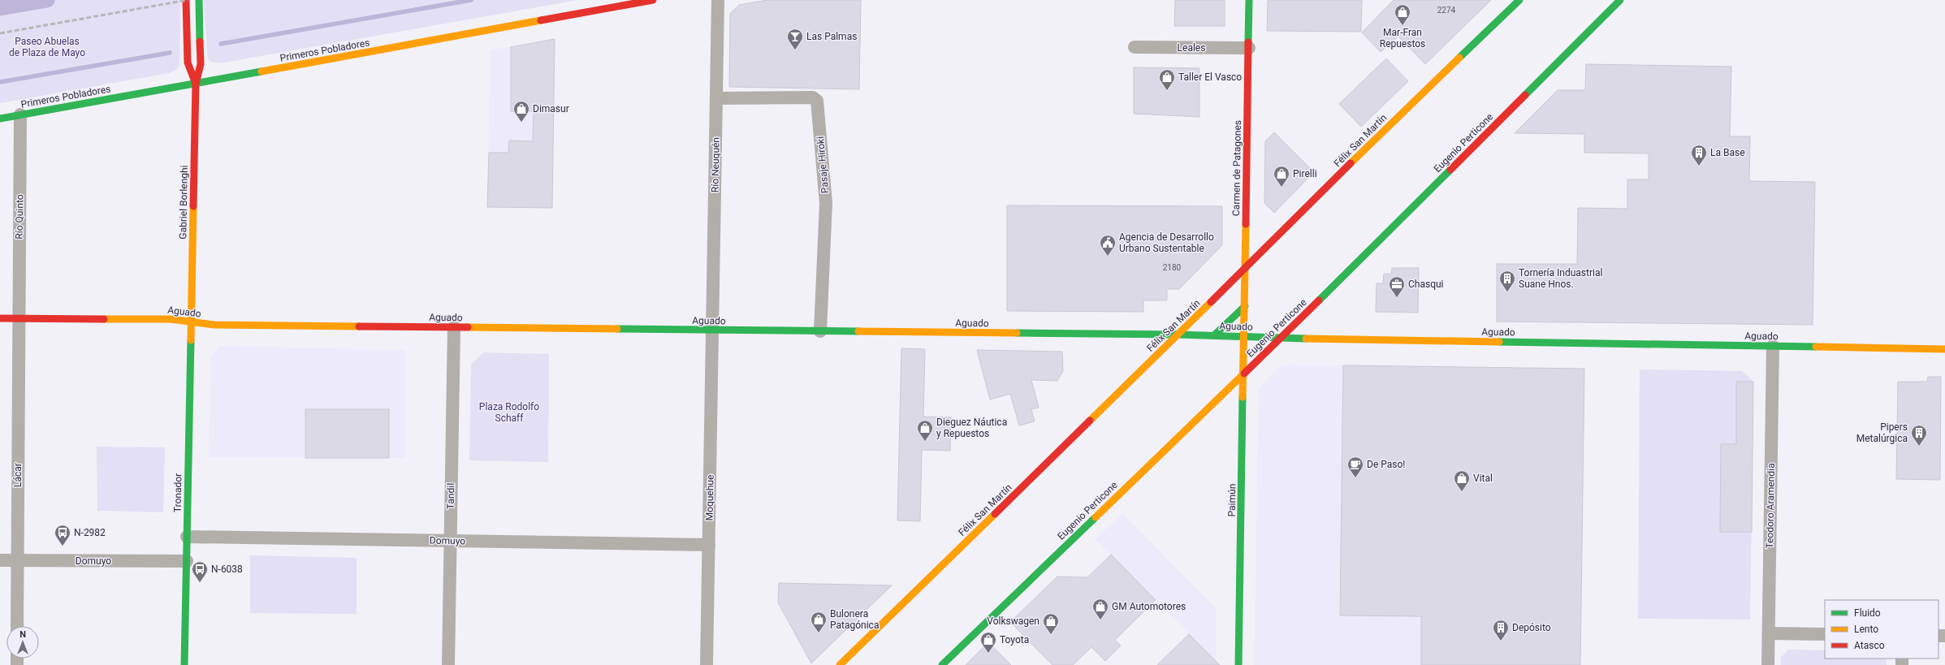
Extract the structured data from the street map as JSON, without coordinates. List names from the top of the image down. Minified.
{"streets":{"main road":["Primeros Pobladores","Félix San Martín","Eugenio Perticone","Carmen de Patagones","Gabriel Borlenghi","Aguado","Tronador","Paimún"],"street":["Leales","Río Neuquén","Pasaje Hiroki","Río Quinto","Lácar","Tandil","Moquehue","Teodoro Aramendia","Domuyo"]},"crossings":[["Leales","Carmen de Patagones"],["Primeros Pobladores","Gabriel Borlenghi"],["Primeros Pobladores","Río Quinto"],["Félix San Martín","Carmen de Patagones"],["Félix San Martín","Aguado"],["Eugenio Perticone","Aguado"],["Eugenio Perticone","Paimún"],["Río Neuquén","Pasaje Hiroki"],["Río Neuquén","Aguado"],["Río Neuquén","Moquehue"],["Pasaje Hiroki","Aguado"],["Carmen de Patagones","Aguado"],["Carmen de Patagones","Paimún"],["Gabriel Borlenghi","Aguado"],["Gabriel Borlenghi","Tronador"],["Río Quinto","Aguado"],["Río Quinto","Lácar"],["Aguado","Lácar"],["Aguado","Tronador"],["Aguado","Tandil"],["Aguado","Moquehue"],["Aguado","Paimún"],["Aguado","Teodoro Aramendia"],["Lácar","Domuyo"],["Tronador","Domuyo"],["Tandil","Domuyo"],["Moquehue","Domuyo"]],"parks":["Paseo Abuelas de Plaza de Mayo","Plaza Rodolfo Schaff"],"places":{"shop":["Mar-Fran Repuestos","Taller El Vasco","Dimasur","Pirelli","Dieguez Náutica y Repuestos","Vital","GM Automotores","Bulonera Patagónica","Volkswagen","Toyota"],"bar":["Las Palmas"],"building":["La Base","Tornería Induastrial Suane Hnos.","Pipers Metalúrgica","Depósito"],"public building":["Agencia de Desarrollo Urbano Sustentable"],"office":["Chasqui"],"cafe":["De Paso!"],"bus stop":["N-2982","N-6038"]},"house_numbers":["2274","2180"],"legend":["Fluido","Lento","Atasco"],"north":"top"}
